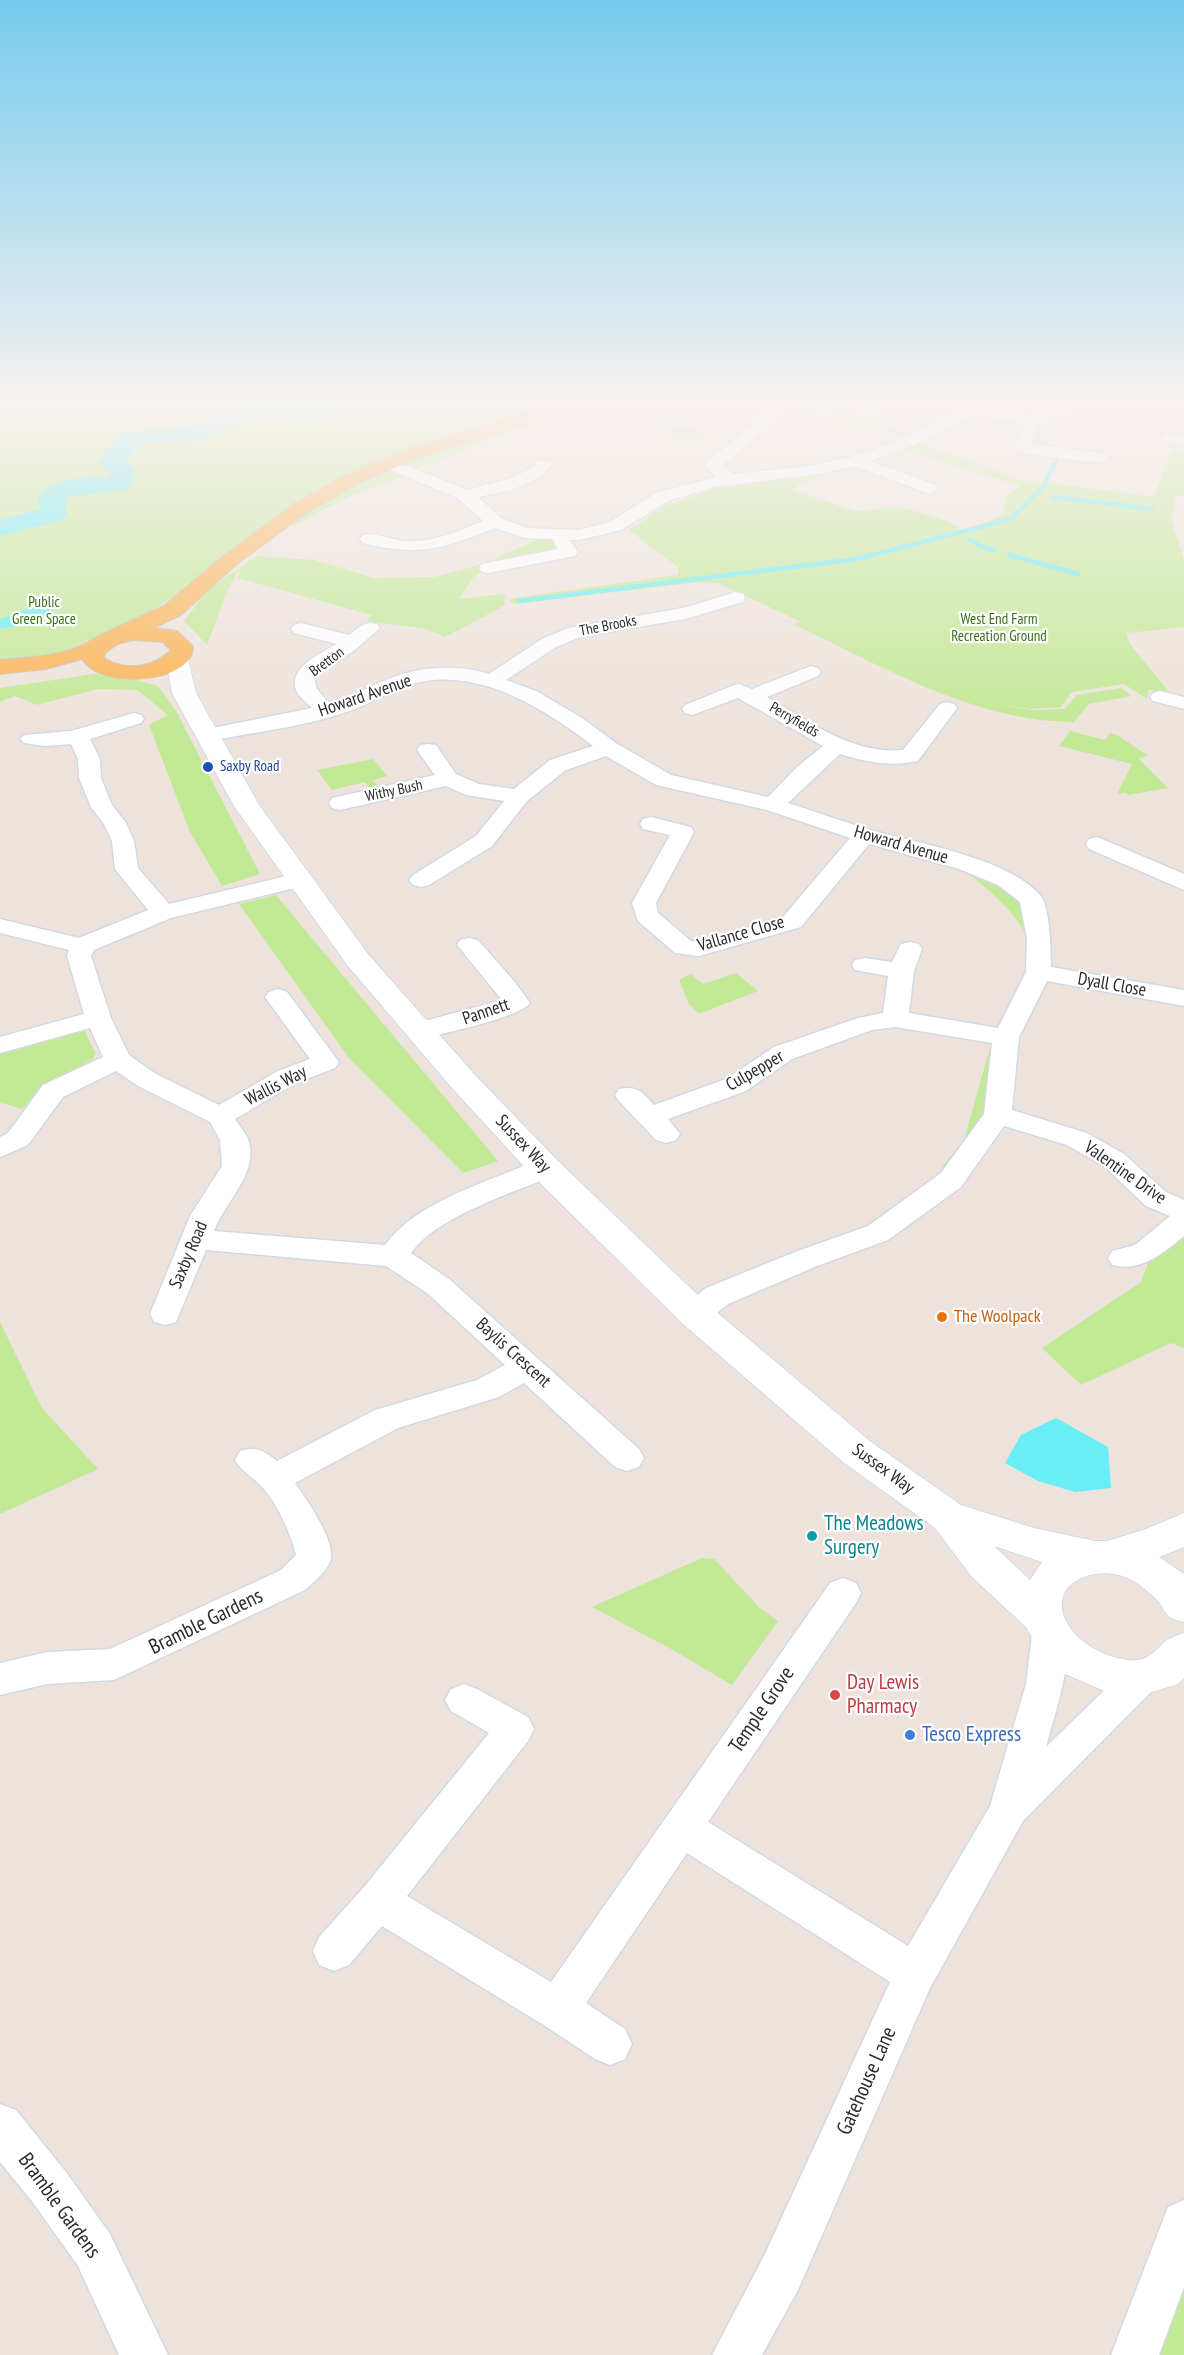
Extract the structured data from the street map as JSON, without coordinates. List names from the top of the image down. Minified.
{"streets":{"street":["The Brooks","Bretton","Howard Avenue","Perryfields","Withy Bush","Vallance Close","Dyall Close","Pannett","Culpepper","Wallis Way","Sussex Way","Valentine Drive","Saxby Road","Baylis Crescent","Bramble Gardens","Temple Grove","Gatehouse Lane"]},"crossings":[["The Brooks","Howard Avenue"],["Bretton","Howard Avenue"],["Howard Avenue","Perryfields"],["Howard Avenue","Vallance Close"],["Howard Avenue","Dyall Close"],["Howard Avenue","Culpepper"],["Howard Avenue","Sussex Way"],["Howard Avenue","Valentine Drive"],["Pannett","Sussex Way"],["Wallis Way","Saxby Road"],["Sussex Way","Gatehouse Lane"],["Saxby Road","Baylis Crescent"],["Baylis Crescent","Bramble Gardens"]],"parks":["Public Green Space","West End Farm Recreation Ground"],"places":["Saxby Road","The Woolpack","The Meadows Surgery","Day Lewis Pharmacy","Tesco Express"]}
